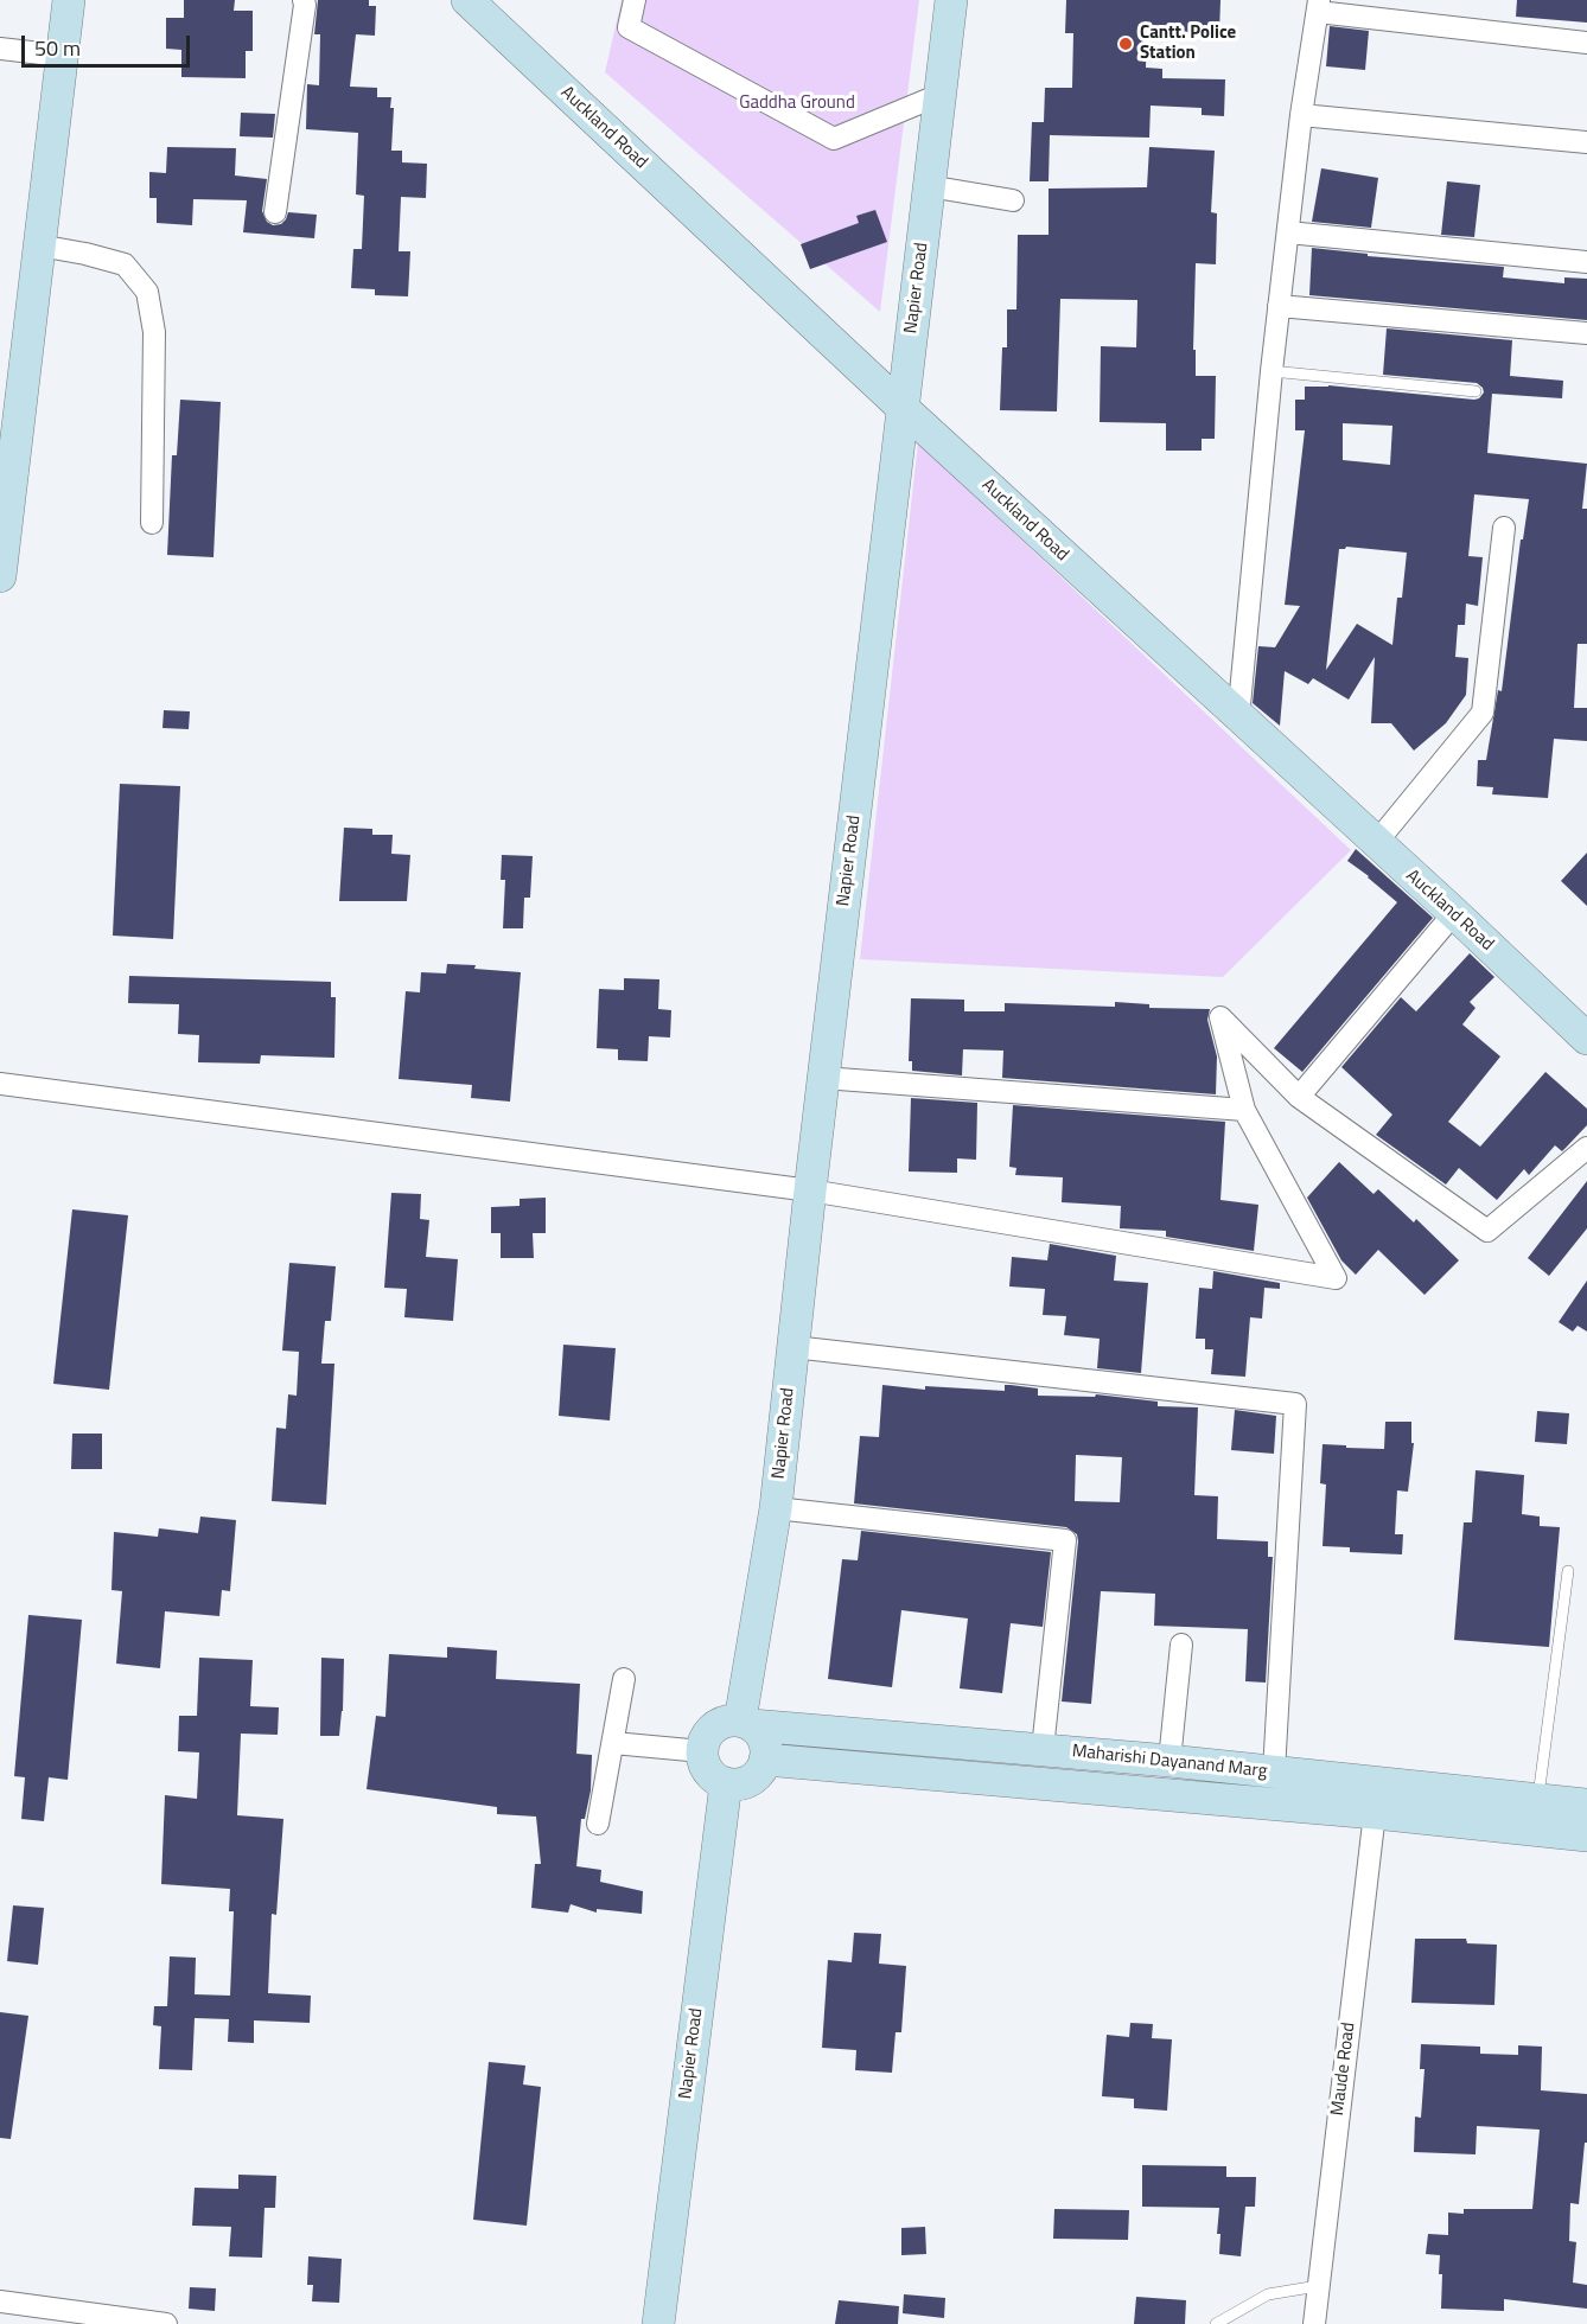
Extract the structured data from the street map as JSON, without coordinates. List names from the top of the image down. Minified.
{"streets":{"street":["Auckland Road","Napier Road","Maharishi Dayanand Marg","Maude Road"]},"crossings":[["Auckland Road","Napier Road"],["Napier Road","Maharishi Dayanand Marg"],["Maharishi Dayanand Marg","Maude Road"]],"parks":["Gaddha Ground"],"places":["Cantt. Police Station"],"scale_bar":"50 m"}
